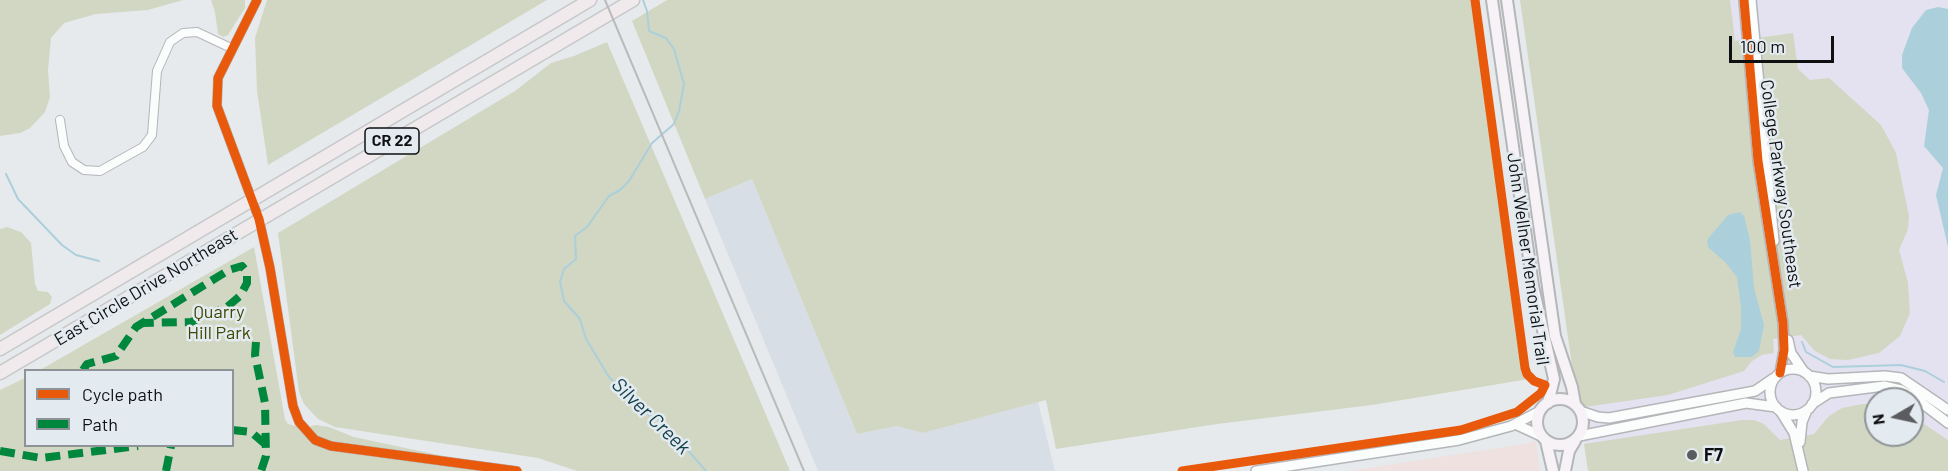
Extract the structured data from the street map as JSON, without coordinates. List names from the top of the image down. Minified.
{"streets":{"main road":["CR 22","East Circle Drive Northeast"],"street":["College Parkway Southeast"],"cycle path":["John Wellner Memorial Trail"]},"water":["Silver Creek"],"parks":["Quarry Hill Park"],"places":["F7"],"legend":["Cycle path","Path"],"scale_bar":"100 m","north":"left"}
